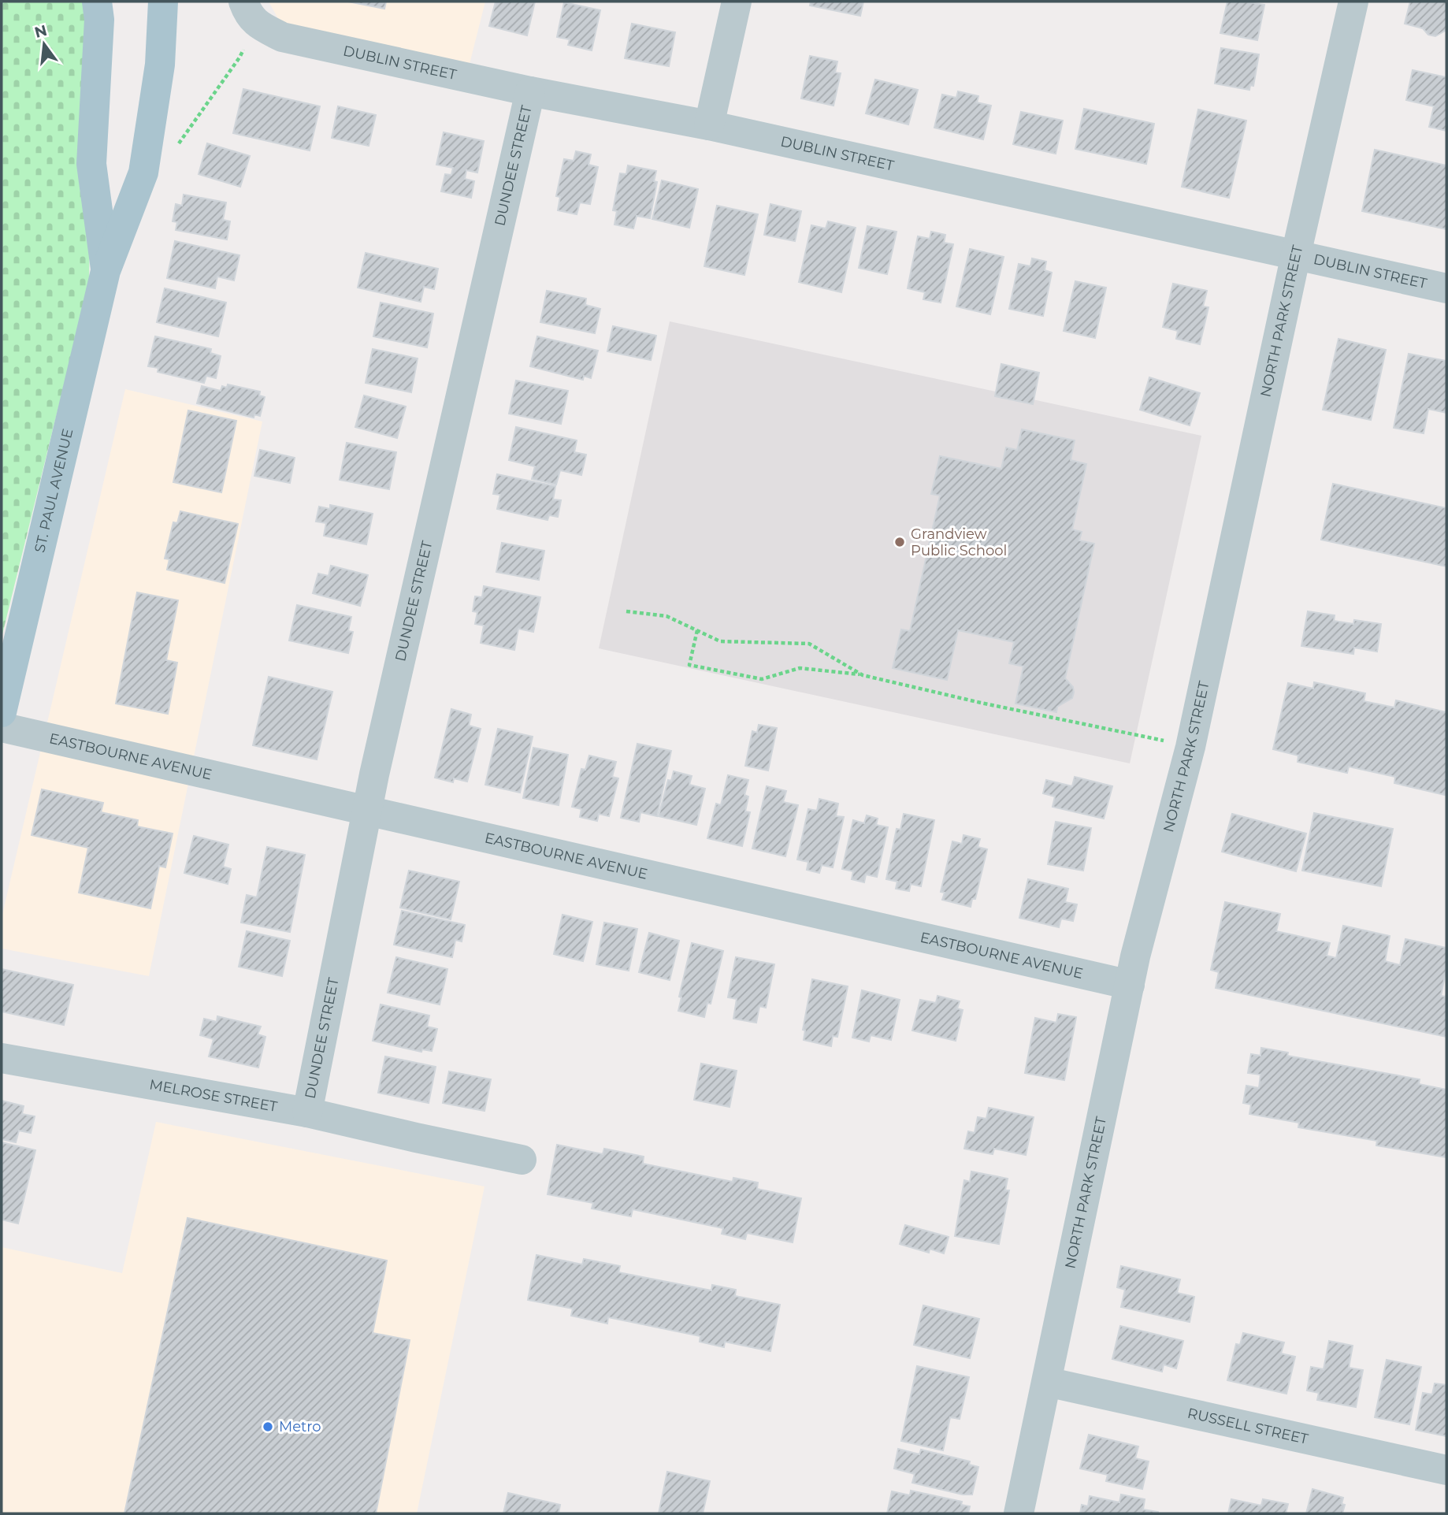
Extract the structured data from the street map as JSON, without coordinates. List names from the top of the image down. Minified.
{"streets":{"main road":["ST. PAUL AVENUE"],"street":["DUBLIN STREET","DUNDEE STREET","NORTH PARK STREET","EASTBOURNE AVENUE","MELROSE STREET","RUSSELL STREET"]},"crossings":[["DUBLIN STREET","DUNDEE STREET"],["DUBLIN STREET","NORTH PARK STREET"],["DUNDEE STREET","EASTBOURNE AVENUE"],["DUNDEE STREET","MELROSE STREET"],["NORTH PARK STREET","EASTBOURNE AVENUE"],["NORTH PARK STREET","RUSSELL STREET"]],"places":["Grandview Public School","Metro"],"north":"top"}
